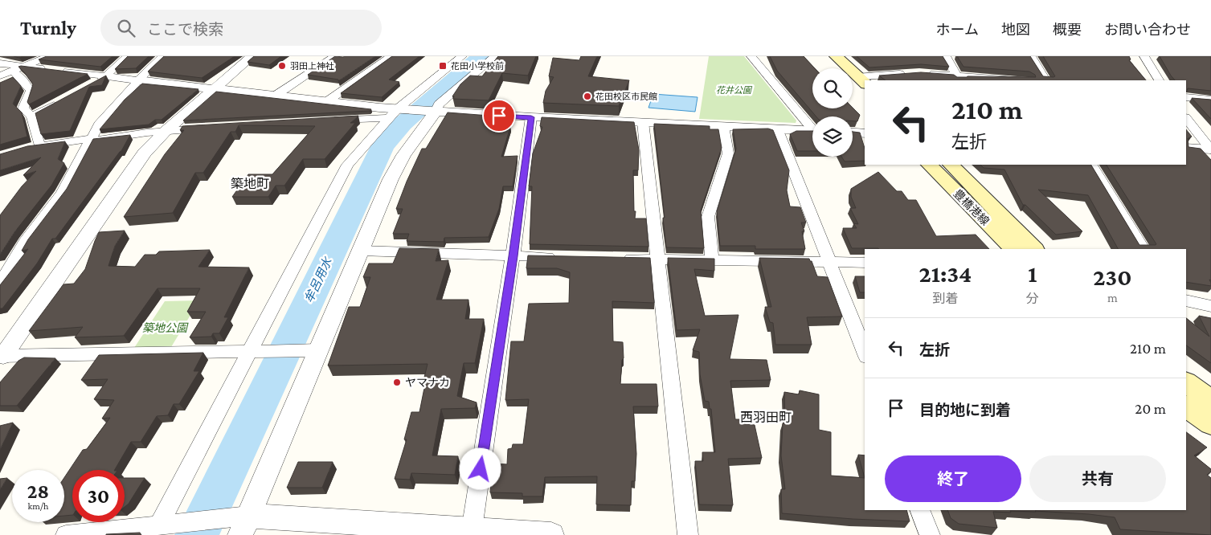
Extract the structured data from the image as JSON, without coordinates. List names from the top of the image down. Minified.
{"streets":{"main road":["豊橋港線"]},"districts":["築地町","西羽田町"],"water":["牟呂用水"],"parks":["花井公園","築地公園"],"places":{"other":["羽田上神社","花田校区市民館","ヤマナカ"],"transit":["花田小学校前"]},"page":{"header":"Turnly","search":"ここで検索","nav":["ホーム","地図","概要","お問い合わせ"],"turn":["210 m","左折"],"eta":["21:34","到着","1","分","230","m"],"list":[{"name":"左折","value":"210 m"},{"name":"目的地に到着","value":"20 m"}],"buttons":["終了","共有"],"speed":"28 km/h","limit":"30"}}
